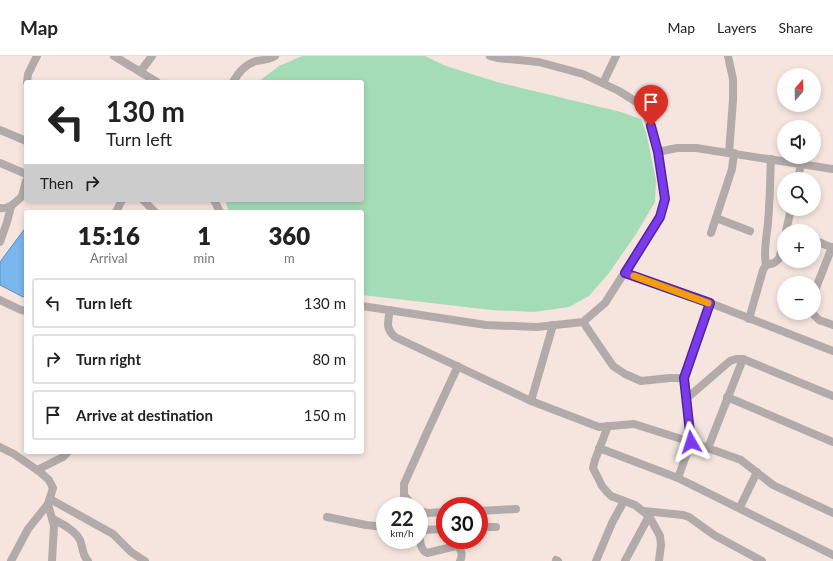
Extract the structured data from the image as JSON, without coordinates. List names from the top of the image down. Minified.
{"north":"top","page":{"header":"Map","nav":["Map","Layers","Share"],"map_buttons":["+","−"],"turn":["130 m","Turn left"],"then":"Then","eta":["15:16","Arrival","1","min","360","m"],"list":[{"name":"Turn left","value":"130 m"},{"name":"Turn right","value":"80 m"},{"name":"Arrive at destination","value":"150 m"}],"speed":"22 km/h","limit":"30"}}
